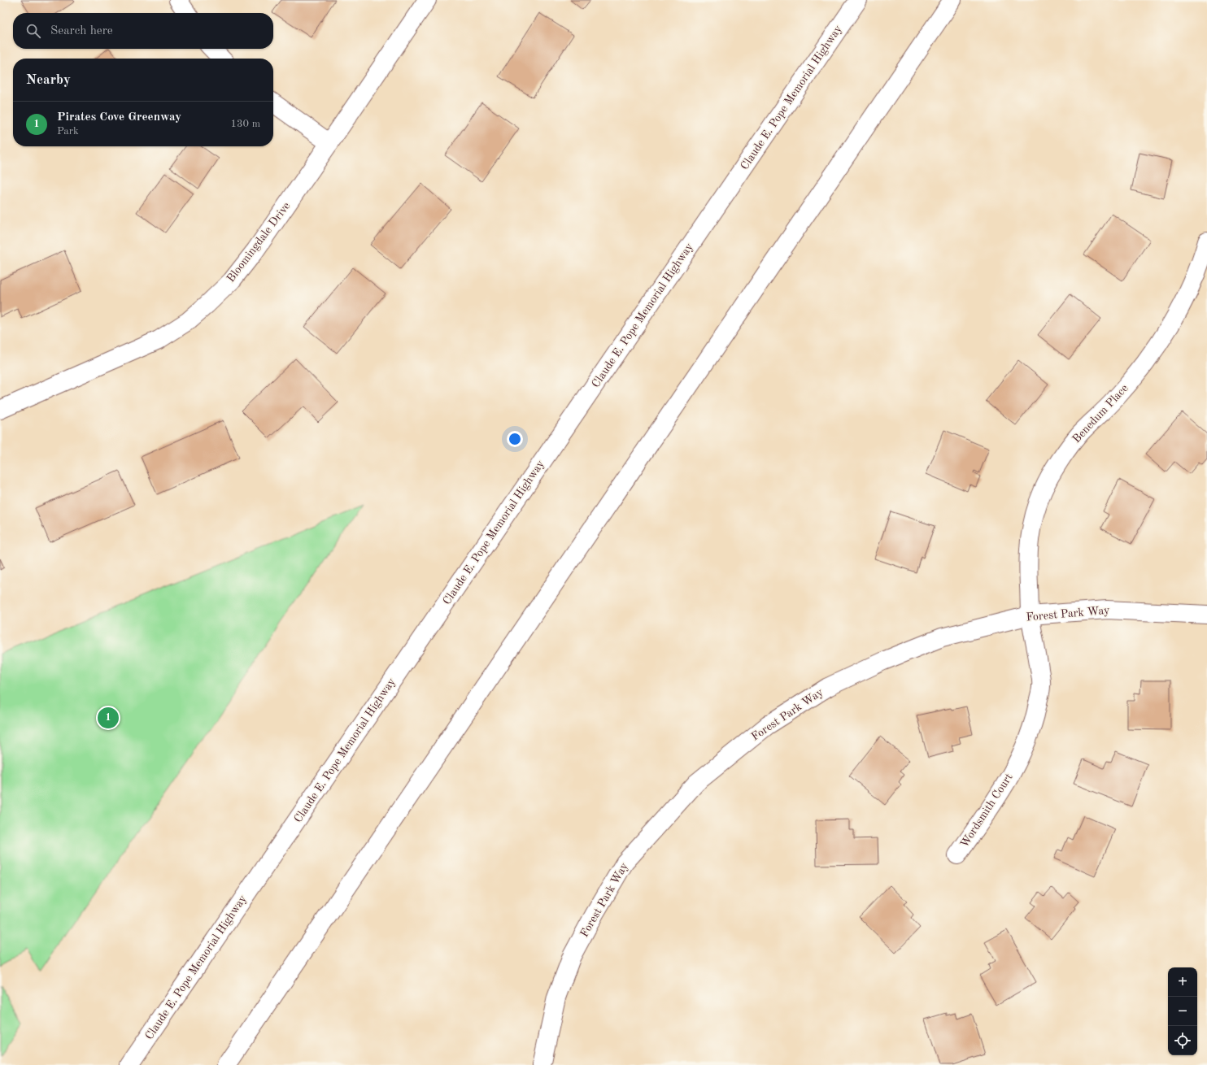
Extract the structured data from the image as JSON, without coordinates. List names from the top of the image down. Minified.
{"streets":{"main road":["Claude E. Pope Memorial Highway","Bloomingdale Drive","Benedum Place","Forest Park Way","Wordsmith Court"]},"crossings":[["Benedum Place","Forest Park Way"],["Benedum Place","Wordsmith Court"],["Forest Park Way","Wordsmith Court"]],"page":{"search":"Search here","heading":"Nearby","list":[{"mark":"1","name":"Pirates Cove Greenway","note":"Park","value":"130 m"}],"pins":"1","map_buttons":["+","−"]}}
